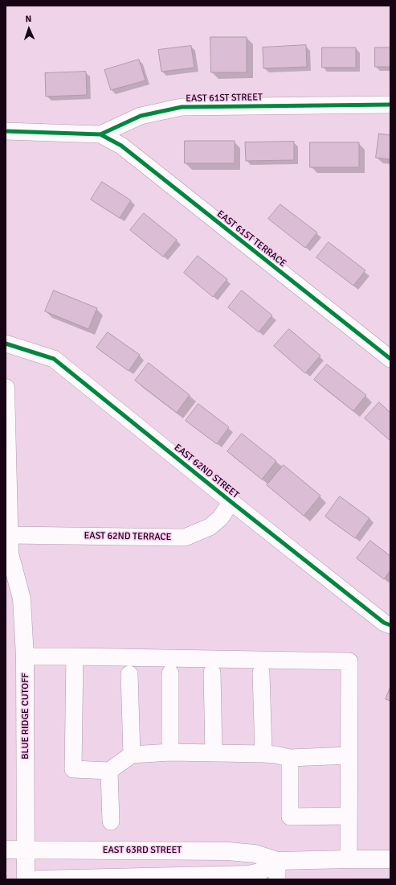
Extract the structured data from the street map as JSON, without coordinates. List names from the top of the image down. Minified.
{"streets":{"main road":["BLUE RIDGE CUTOFF","EAST 63RD STREET"],"street":["EAST 61ST STREET","EAST 61ST TERRACE","EAST 62ND STREET","EAST 62ND TERRACE"]},"crossings":[["EAST 61ST STREET","EAST 61ST TERRACE"],["EAST 62ND STREET","EAST 62ND TERRACE"],["EAST 62ND TERRACE","BLUE RIDGE CUTOFF"],["BLUE RIDGE CUTOFF","EAST 63RD STREET"]],"north":"top"}
